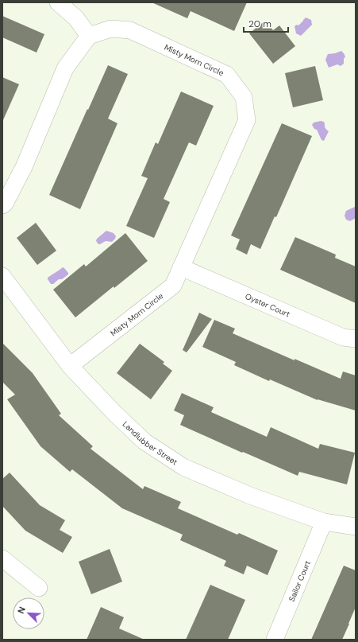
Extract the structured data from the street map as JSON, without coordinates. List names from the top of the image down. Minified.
{"streets":{"street":["Misty Morn Circle","Oyster Court","Landlubber Street","Sailor Court"]},"crossings":[["Misty Morn Circle","Oyster Court"],["Misty Morn Circle","Landlubber Street"],["Landlubber Street","Sailor Court"]],"scale_bar":"20 m","north":"top left"}
